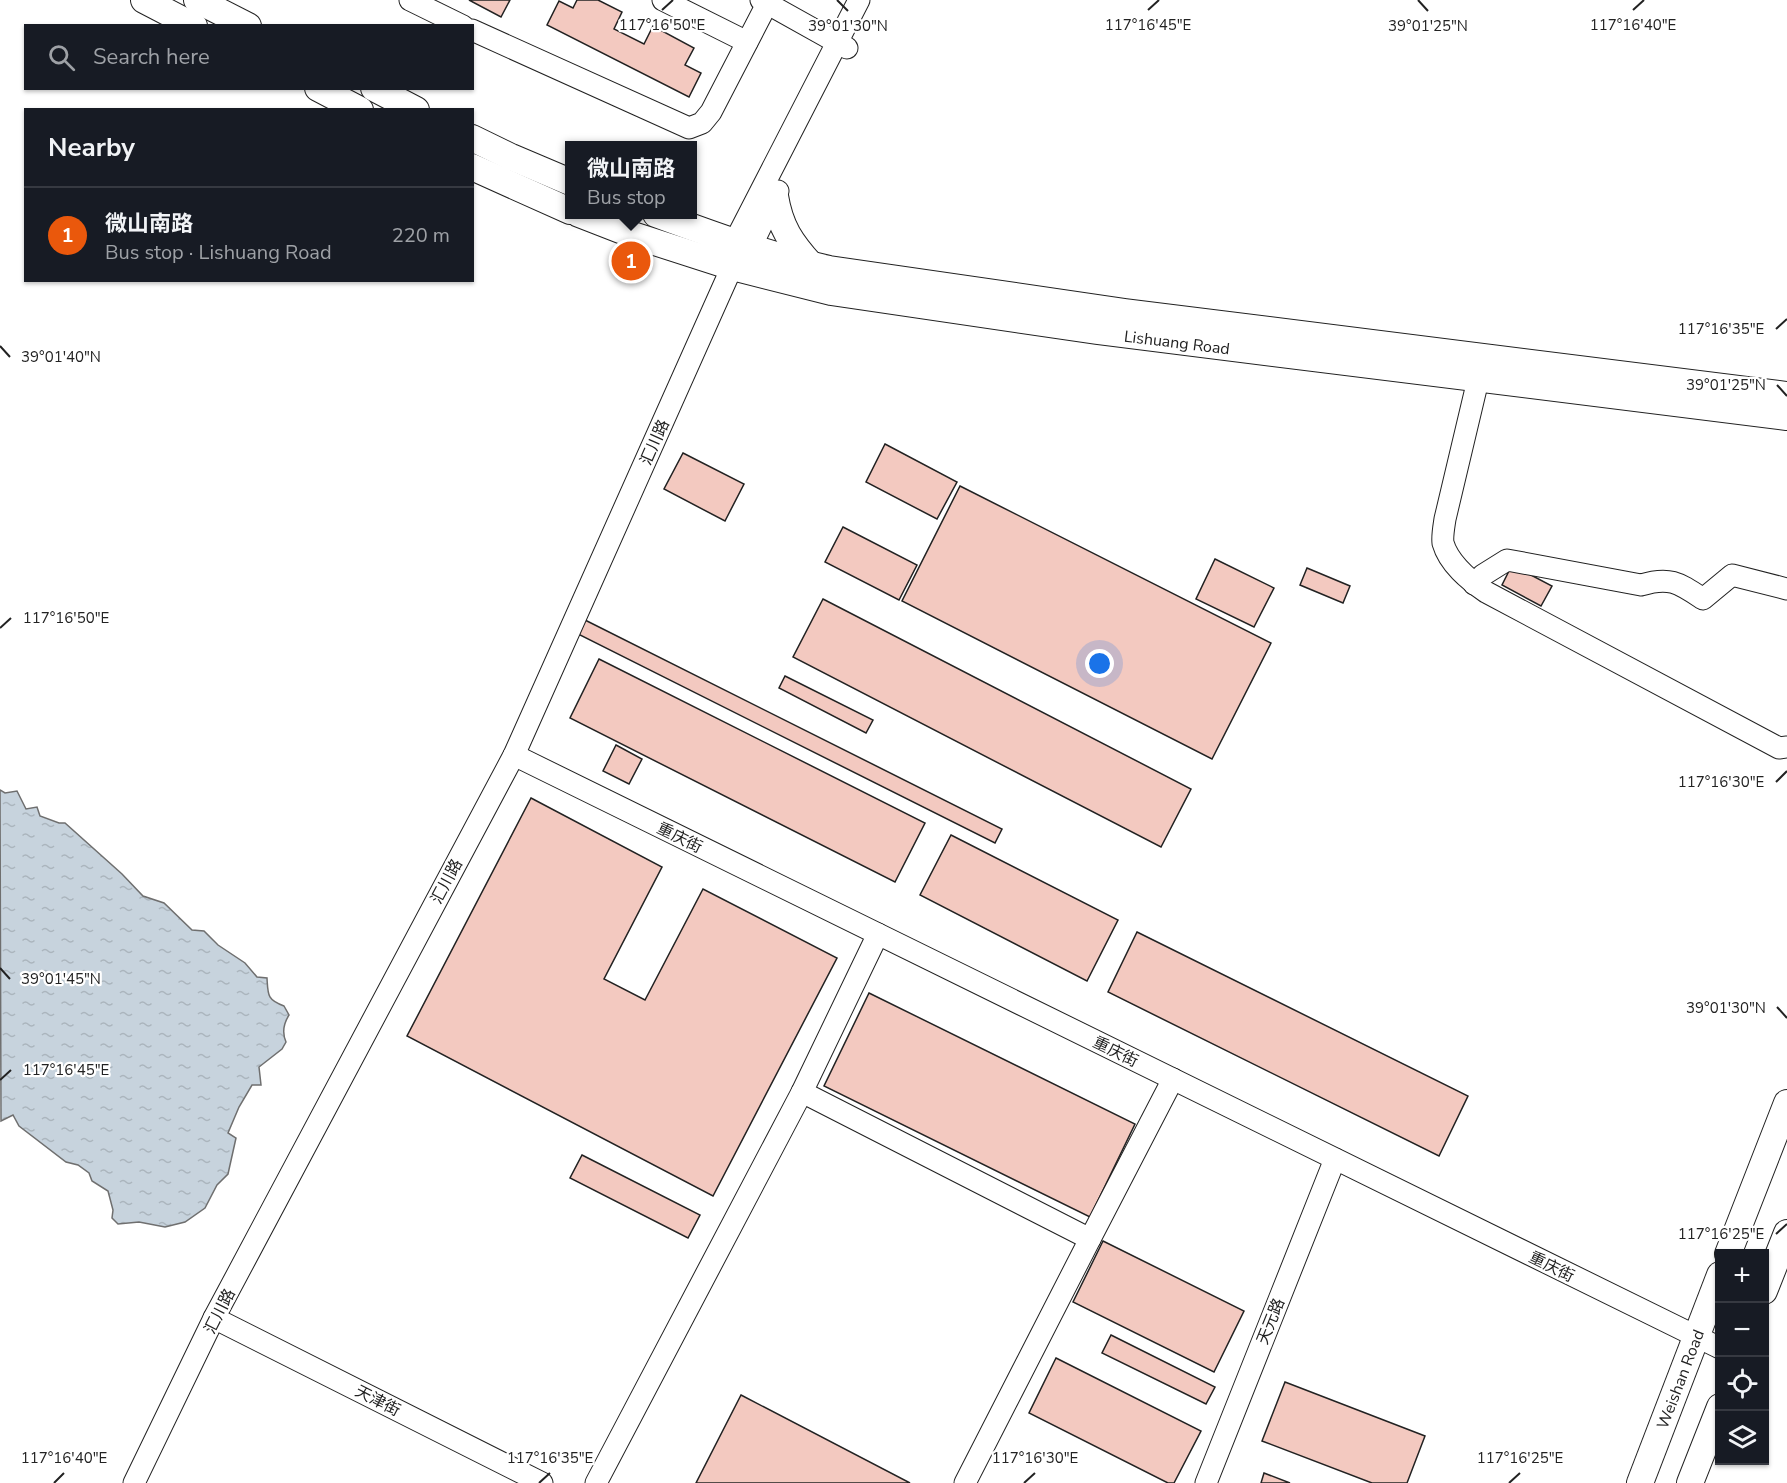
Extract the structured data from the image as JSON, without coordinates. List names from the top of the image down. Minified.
{"streets":{"main road":["Lishuang Road","Weishan Road"],"street":["汇川路","重庆街","天元路","天津街"]},"crossings":[["Lishuang Road","汇川路"],["汇川路","重庆街"],["汇川路","天津街"],["重庆街","天元路"],["重庆街","Weishan Road"]],"page":{"search":"Search here","heading":"Nearby","popup":["微山南路","Bus stop"],"list":[{"mark":"1","name":"微山南路","note":"Bus stop · Lishuang Road","value":"220 m"}],"pins":"1","map_buttons":["+","−"]},"coordinates":["117°16'50\"E","117°16'45\"E","117°16'40\"E","39°01'30\"N","39°01'25\"N","117°16'35\"E","39°01'40\"N","117°16'30\"E","39°01'45\"N","117°16'25\"E"]}
